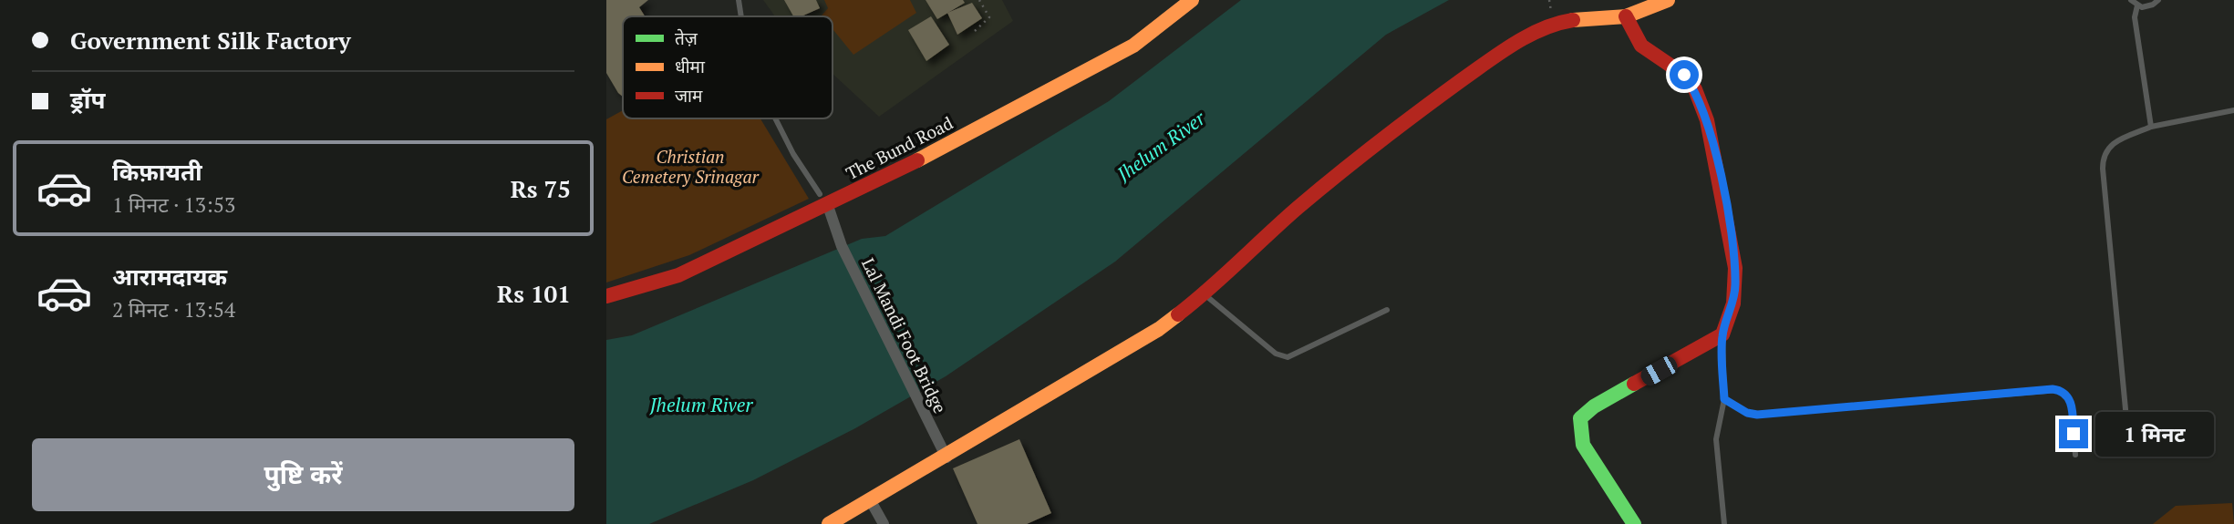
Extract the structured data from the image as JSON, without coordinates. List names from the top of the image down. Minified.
{"streets":{"street":["The Bund Road","Lal Mandi Foot Bridge"]},"crossings":[["The Bund Road","Lal Mandi Foot Bridge"]],"water":["Jhelum River"],"parks":["Christian Cemetery Srinagar"],"legend":["तेज़","धीमा","जाम"],"page":{"banner":["Government Silk Factory","ड्रॉप"],"list":[{"name":"किफ़ायती","note":"1 मिनट · 13:53","value":"Rs 75"},{"name":"आरामदायक","note":"2 मिनट · 13:54","value":"Rs 101"}],"bubble":"1 मिनट","buttons":"पुष्टि करें"}}
